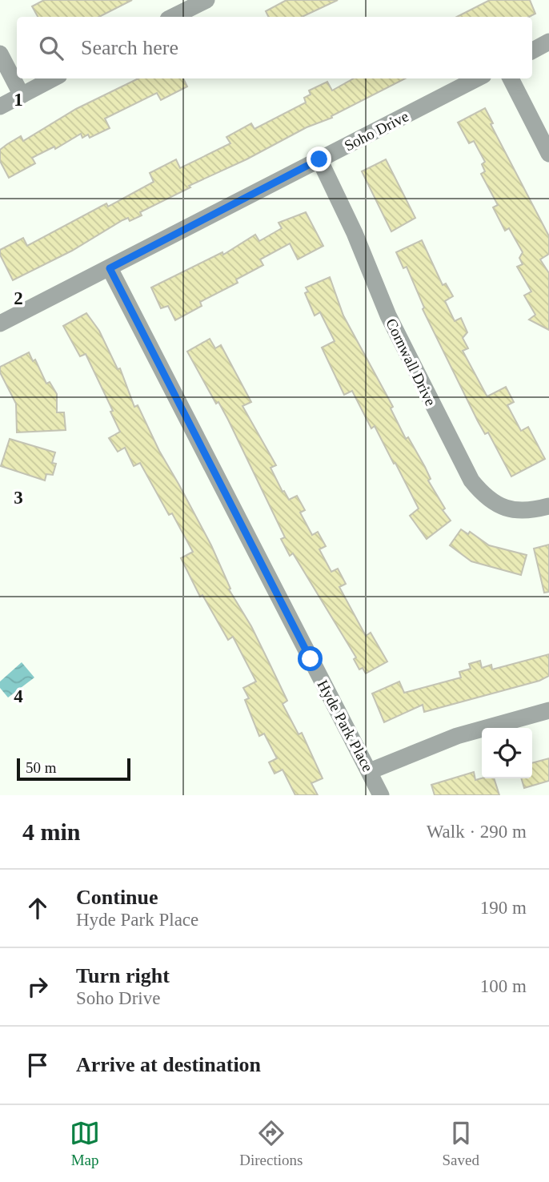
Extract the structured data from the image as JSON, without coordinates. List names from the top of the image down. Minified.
{"streets":{"street":["Soho Drive","Cornwall Drive","Hyde Park Place"]},"crossings":[["Soho Drive","Cornwall Drive"],["Soho Drive","Hyde Park Place"]],"scale_bar":"50 m","page":{"search":"Search here","scale":"50 m","heading":["4 min","Walk · 290 m"],"list":[["Continue","Hyde Park Place","190 m"],["Turn right","Soho Drive","100 m"],"Arrive at destination"],"nav":["Map","Directions","Saved"]},"grid":{"rows":["1","2","3","4"]}}
